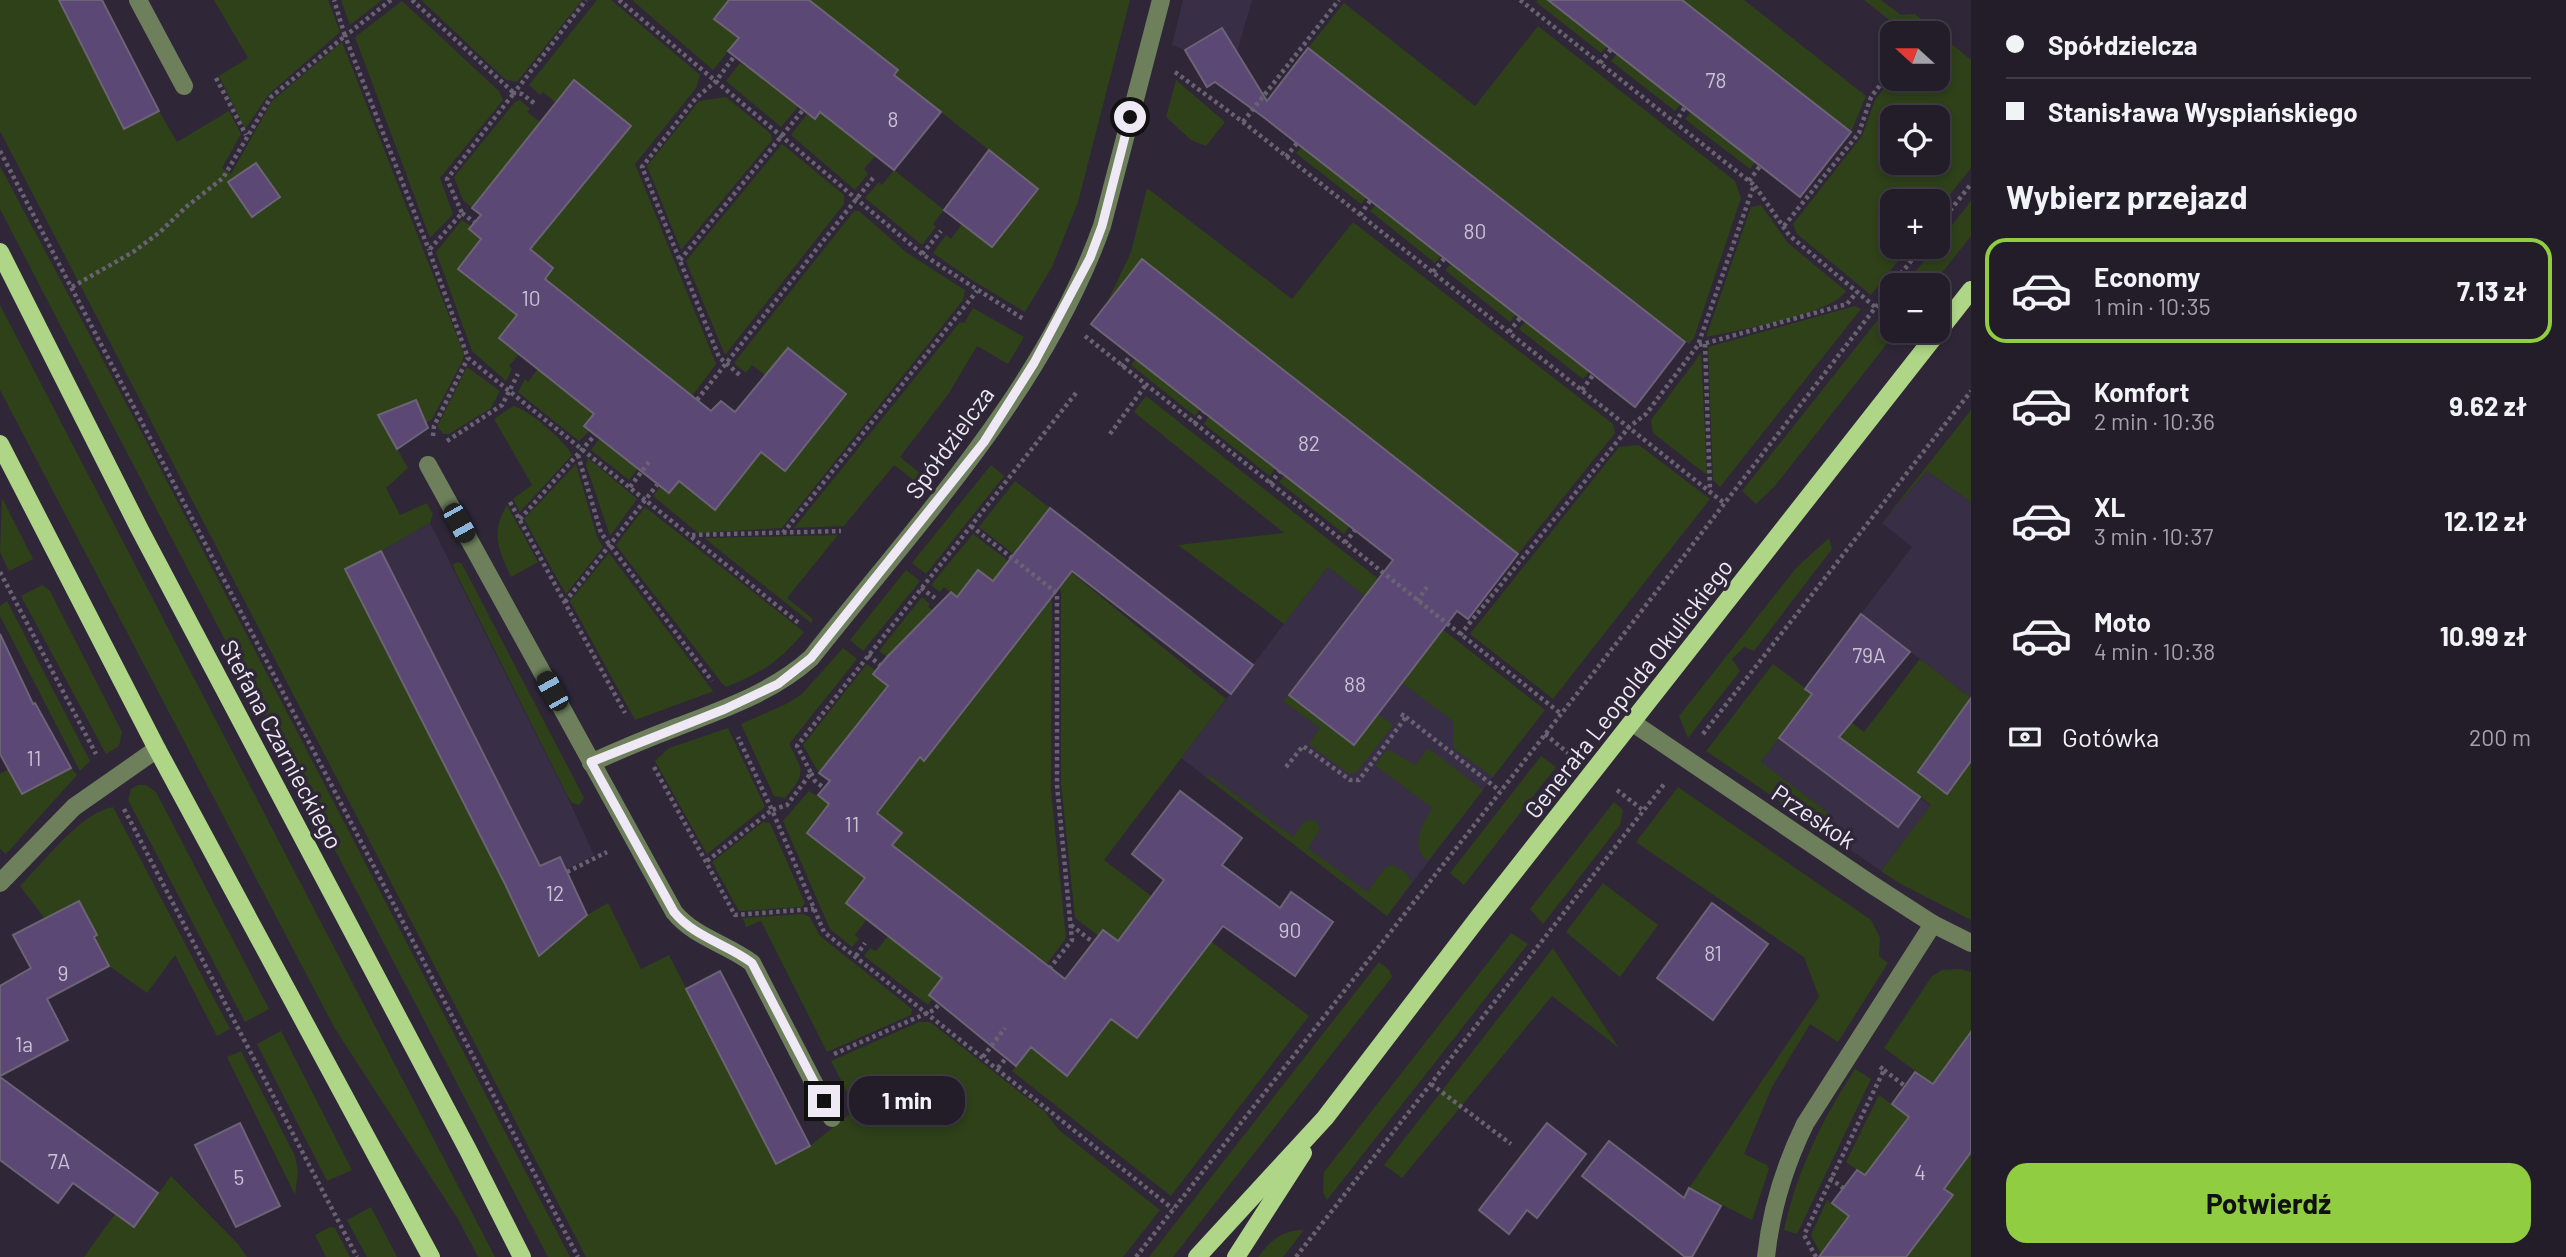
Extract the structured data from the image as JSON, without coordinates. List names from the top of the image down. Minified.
{"streets":{"main road":["Generała Leopolda Okulickiego","Stefana Czarnieckiego"],"street":["Spółdzielcza","Przeskok"]},"crossings":[["Generała Leopolda Okulickiego","Przeskok"]],"house_numbers":["78","8","80","10","82","79A","88","11","11","12","90","81","9","1a","7A","4","5"],"north":"left","page":{"banner":["Spółdzielcza","Stanisława Wyspiańskiego"],"map_buttons":["+","−"],"heading":"Wybierz przejazd","list":[{"name":"Economy","note":"1 min · 10:35","value":"7.13 zł"},{"name":"Komfort","note":"2 min · 10:36","value":"9.62 zł"},{"name":"XL","note":"3 min · 10:37","value":"12.12 zł"},{"name":"Moto","note":"4 min · 10:38","value":"10.99 zł"}],"pay":["Gotówka","200 m"],"bubble":"1 min","buttons":"Potwierdź"}}
